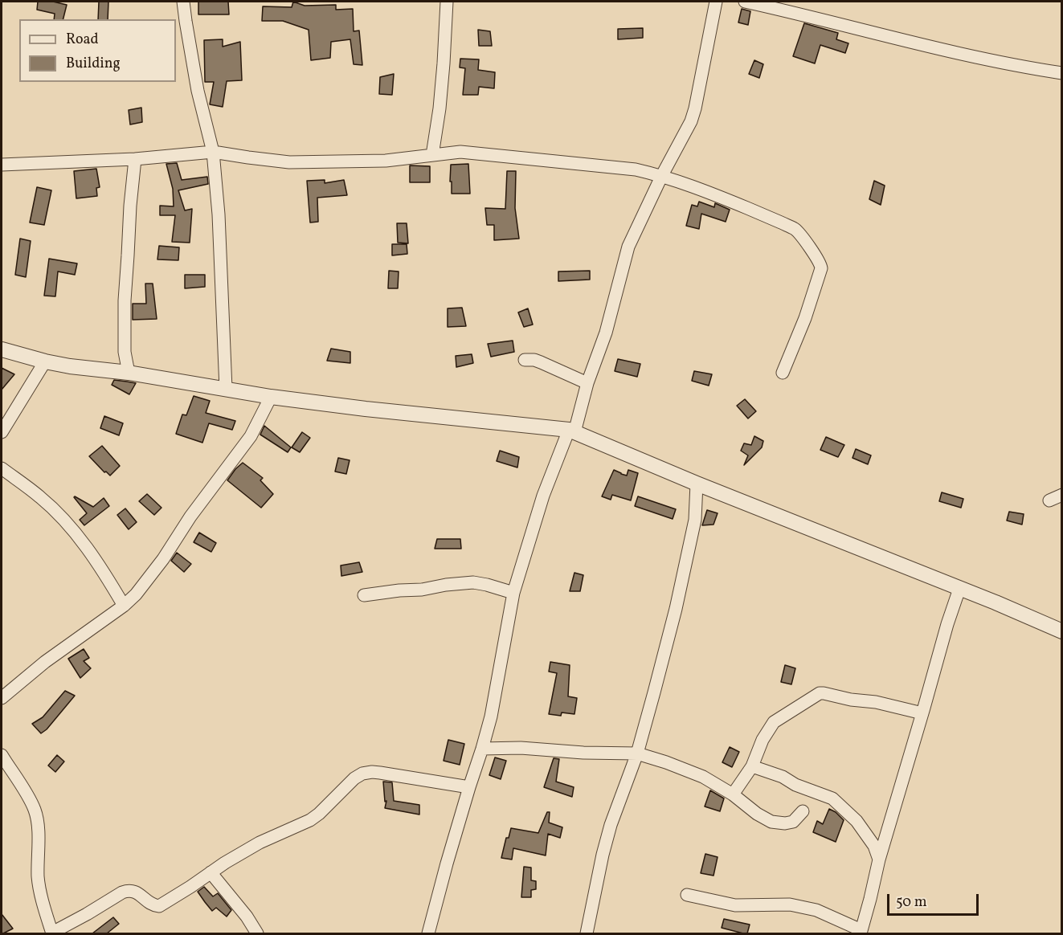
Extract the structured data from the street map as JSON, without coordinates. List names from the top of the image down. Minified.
{"legend":["Road","Building"],"scale_bar":"50 m"}
